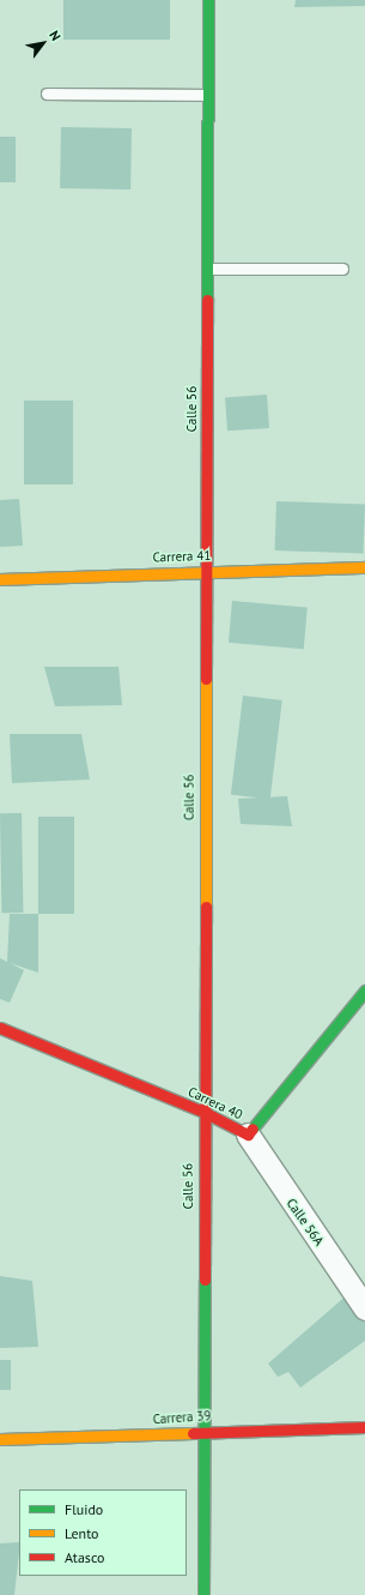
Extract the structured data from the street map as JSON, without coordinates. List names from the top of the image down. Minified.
{"streets":{"street":["Calle 56","Carrera 41","Carrera 40","Calle 56A","Carrera 39"]},"crossings":[["Calle 56","Carrera 41"],["Calle 56","Carrera 40"],["Calle 56","Carrera 39"],["Carrera 40","Calle 56A"]],"legend":["Fluido","Lento","Atasco"],"north":"top right"}
